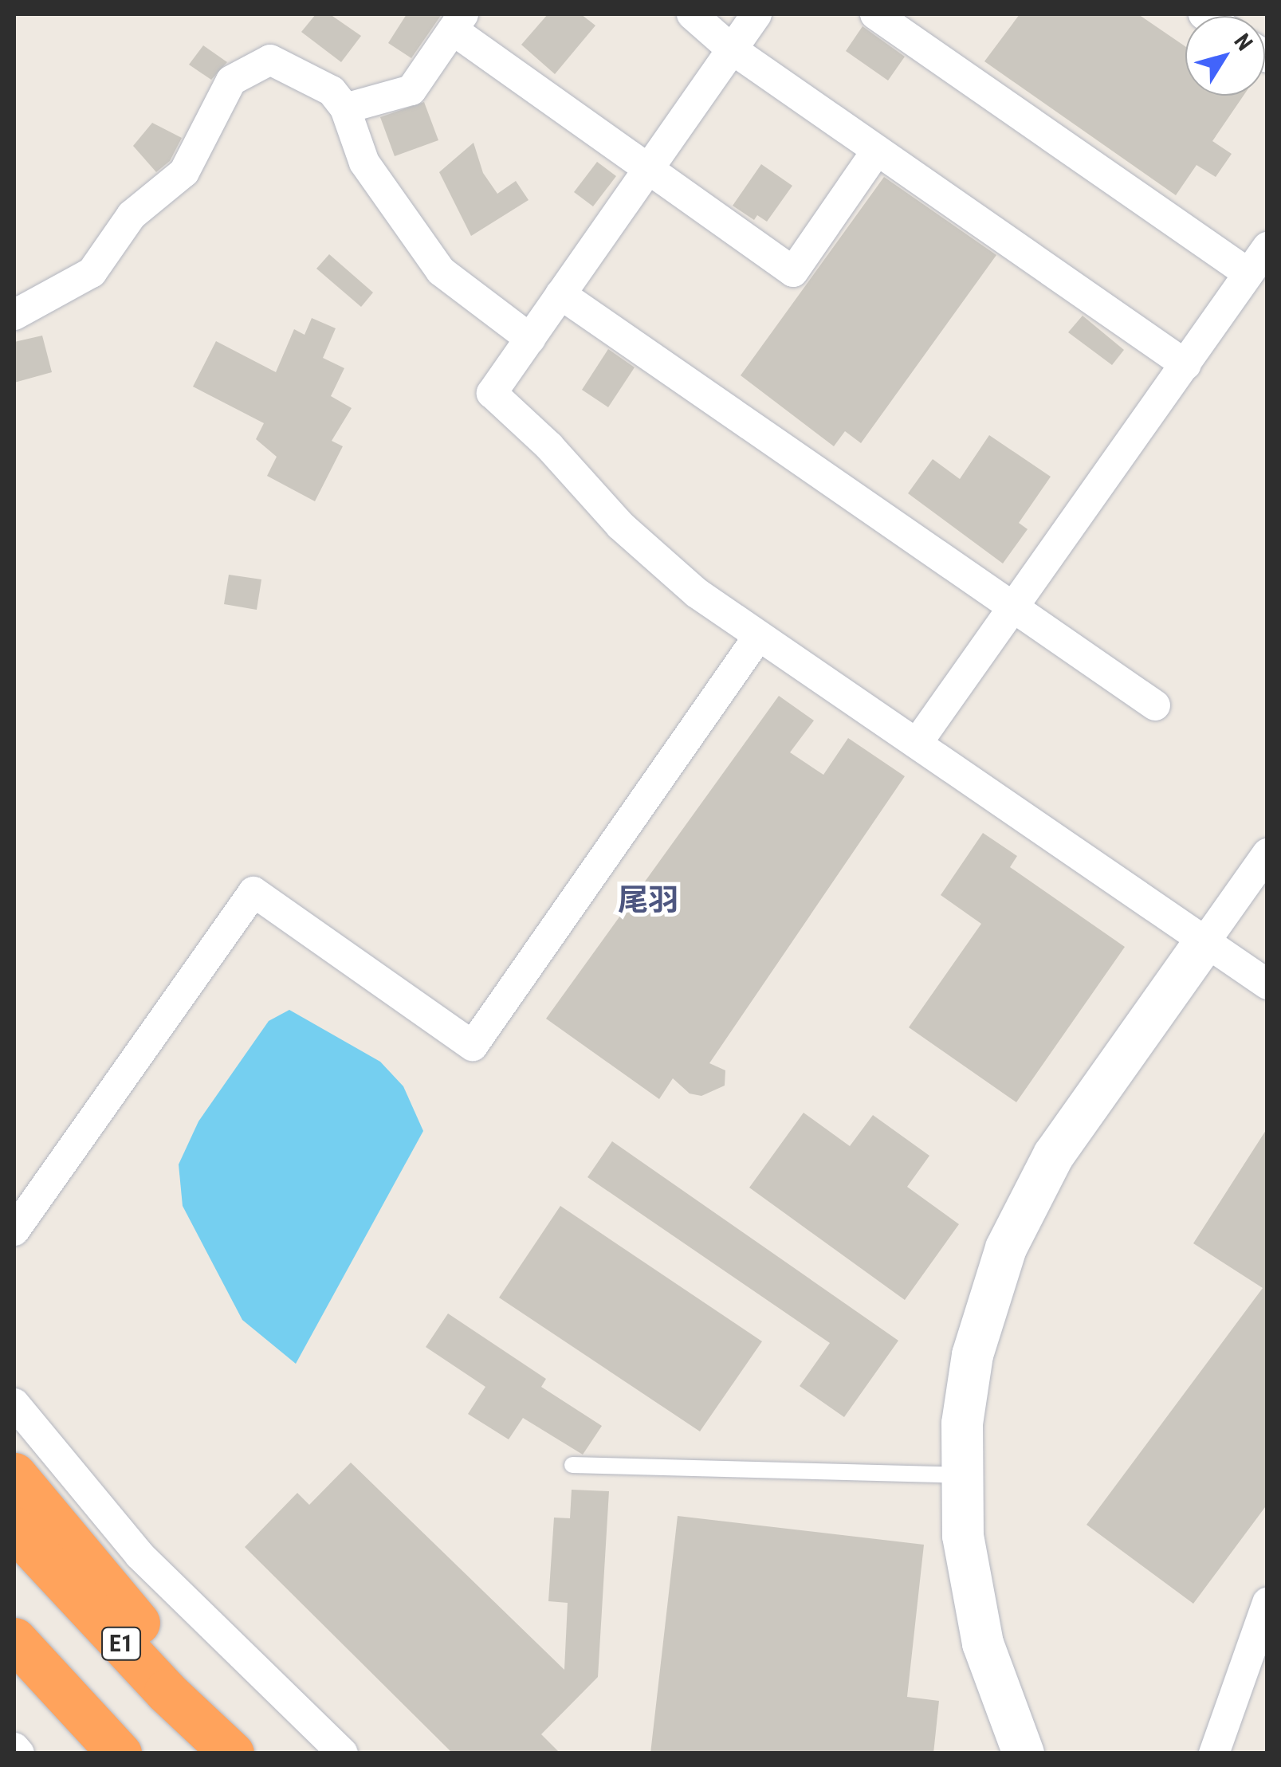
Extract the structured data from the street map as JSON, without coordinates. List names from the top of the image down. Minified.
{"streets":{"highway":["E1"]},"districts":["尾羽"],"north":"top right"}
